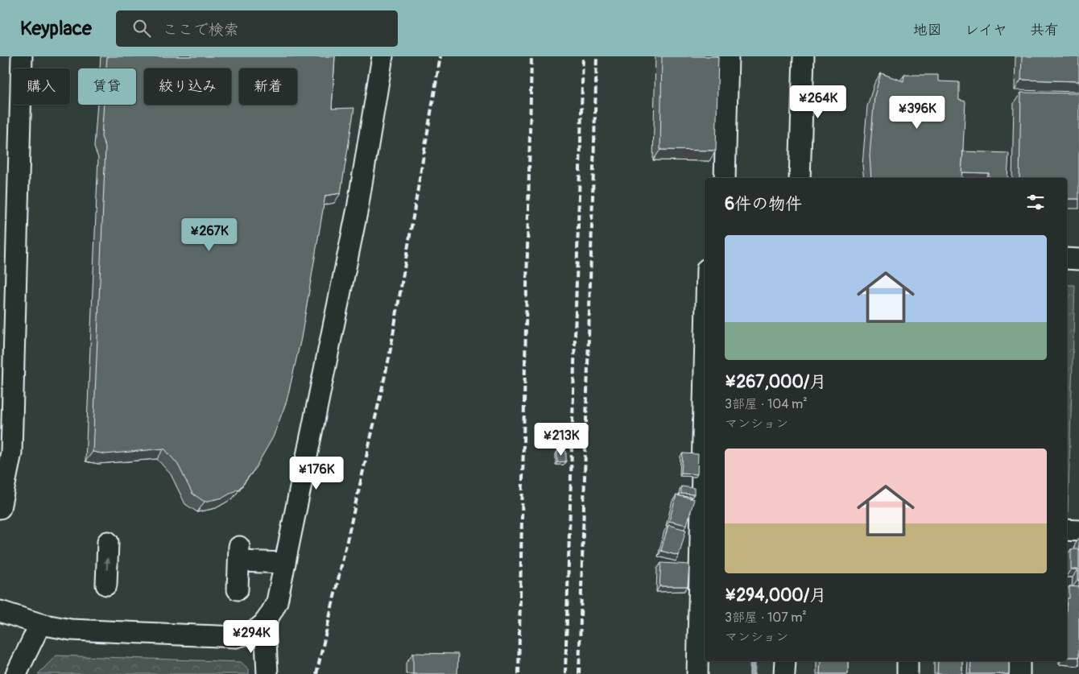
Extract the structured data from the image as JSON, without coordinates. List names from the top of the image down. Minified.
{"page":{"header":"Keyplace","search":"ここで検索","nav":["地図","レイヤ","共有"],"chip":["購入","賃貸","絞り込み","新着"],"price":["¥264K","¥396K","¥267K","¥213K","¥176K","¥294K"],"heading":"6件の物件","list":[{"name":"¥267,000/月","note":"3部屋 · 104 m² · マンション"},{"name":"¥294,000/月","note":"3部屋 · 107 m² · マンション"}]}}
